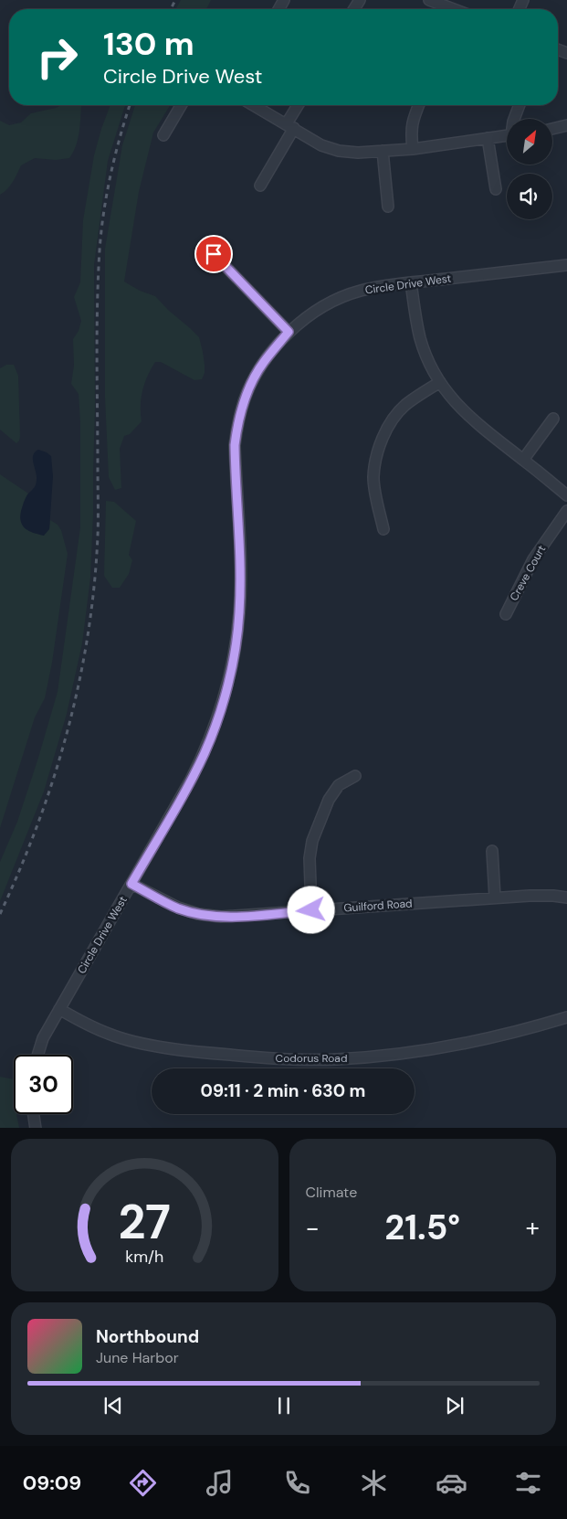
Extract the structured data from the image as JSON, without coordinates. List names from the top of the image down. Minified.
{"streets":{"street":["Circle Drive West","Creve Court","Guilford Road","Codorus Road"]},"crossings":[["Circle Drive West","Guilford Road"],["Circle Drive West","Codorus Road"]],"north":"top right","page":{"turn":["130 m","Circle Drive West"],"limit":"30","trip":"09:11 · 2 min · 630 m","tile":"Climate","heat":["−","21.5°","+"],"song":["Northbound","June Harbor"],"tabs":"09:09","gauge":["27","km/h"]}}
